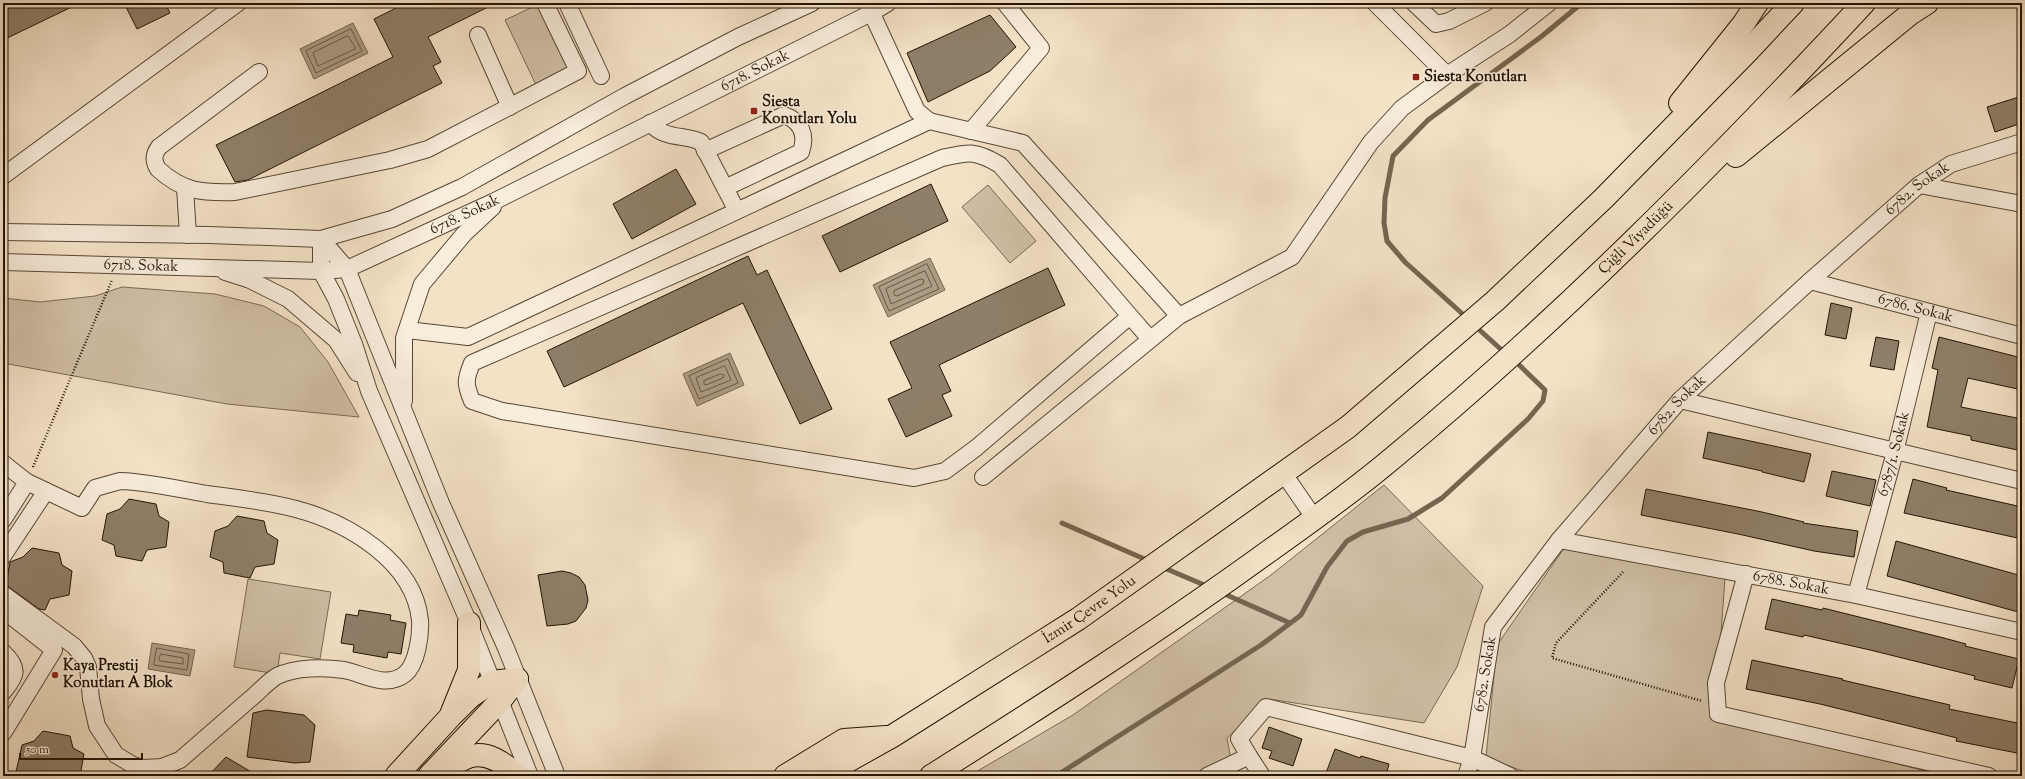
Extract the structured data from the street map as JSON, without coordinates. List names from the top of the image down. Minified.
{"streets":{"highway":["Çiğli Viyadüğü","İzmir Çevre Yolu"],"street":["6718. Sokak","6782. Sokak","6786. Sokak","6787/1. Sokak","6788. Sokak"]},"crossings":[["6782. Sokak","6786. Sokak"],["6782. Sokak","6788. Sokak"],["6786. Sokak","6787/1. Sokak"],["6787/1. Sokak","6788. Sokak"]],"places":{"transit":["Siesta Konutları","Siesta Konutları Yolu"],"other":["Kaya Prestij Konutları A Blok"]},"scale_bar":"50 m"}
